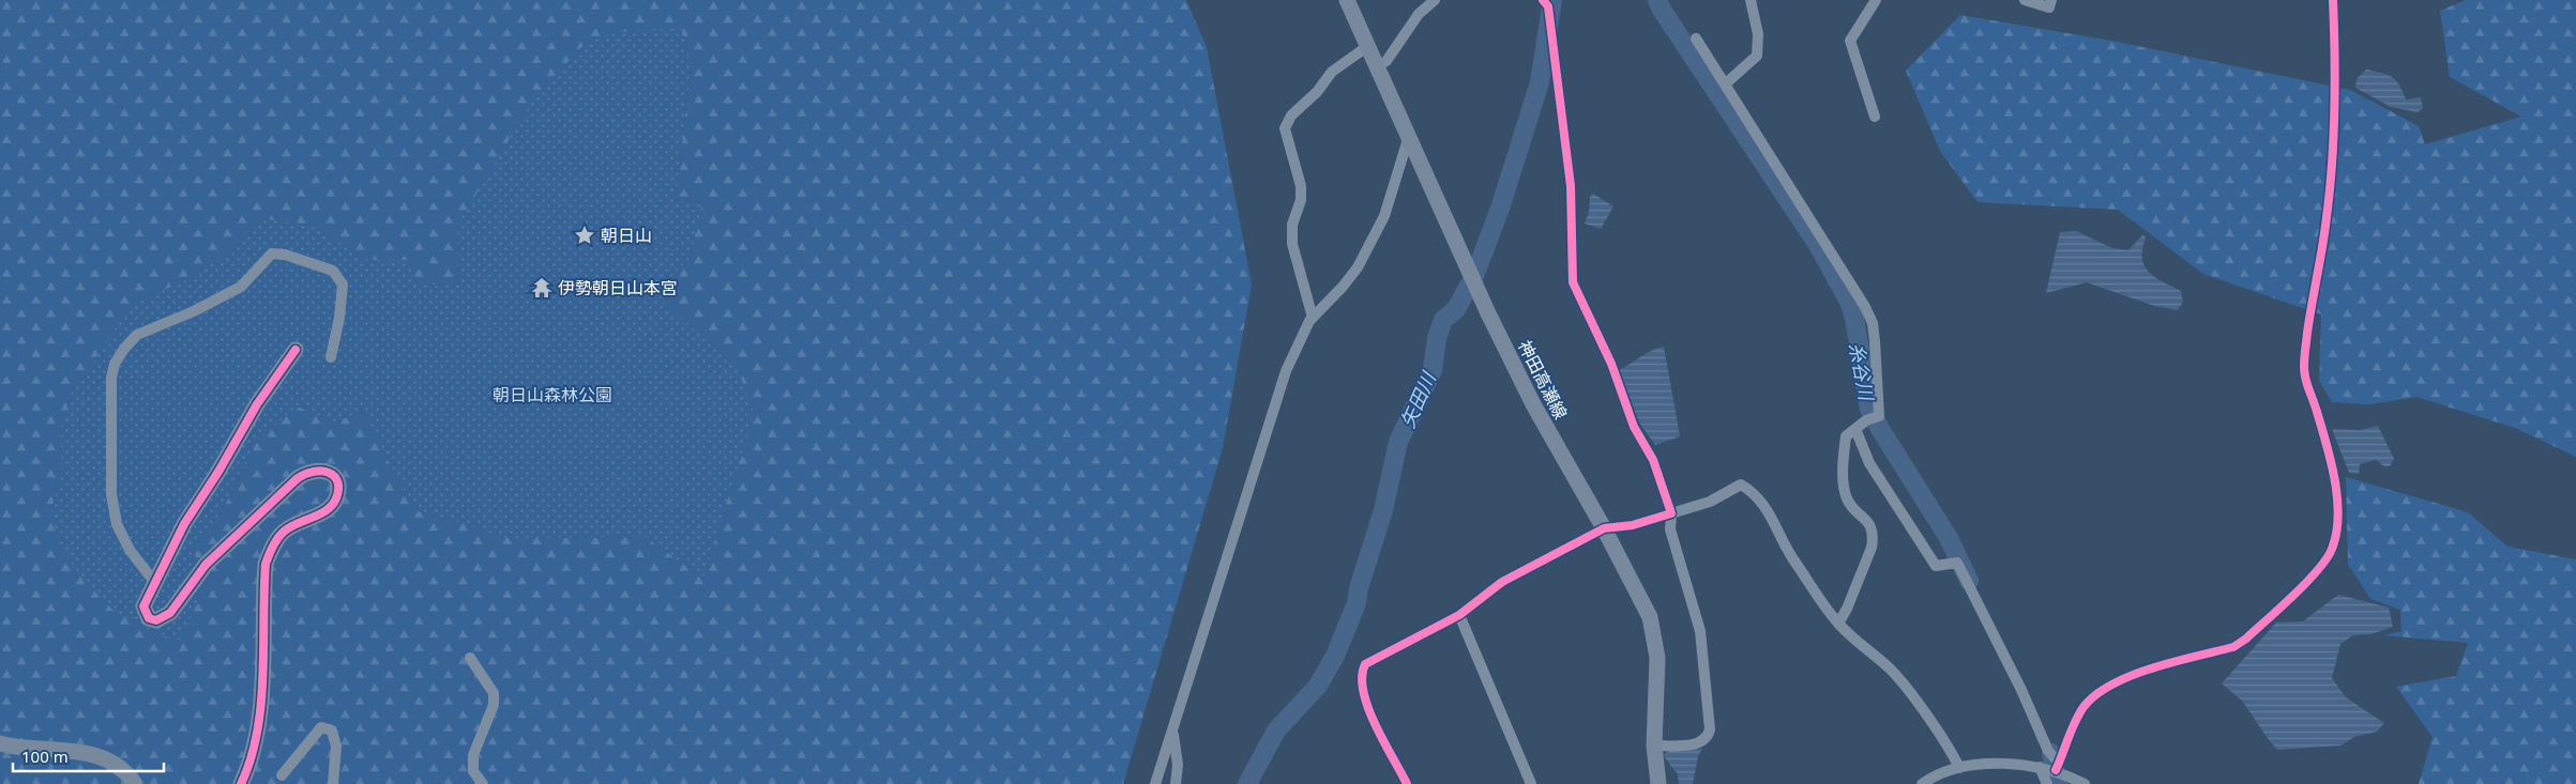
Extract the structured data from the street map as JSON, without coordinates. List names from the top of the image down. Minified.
{"streets":{"street":["神田高瀬線"]},"water":["糸谷川","矢田川"],"parks":["朝日山森林公園"],"places":{"place":["朝日山"],"temple":["伊勢朝日山本宮"]},"scale_bar":"100 m"}
